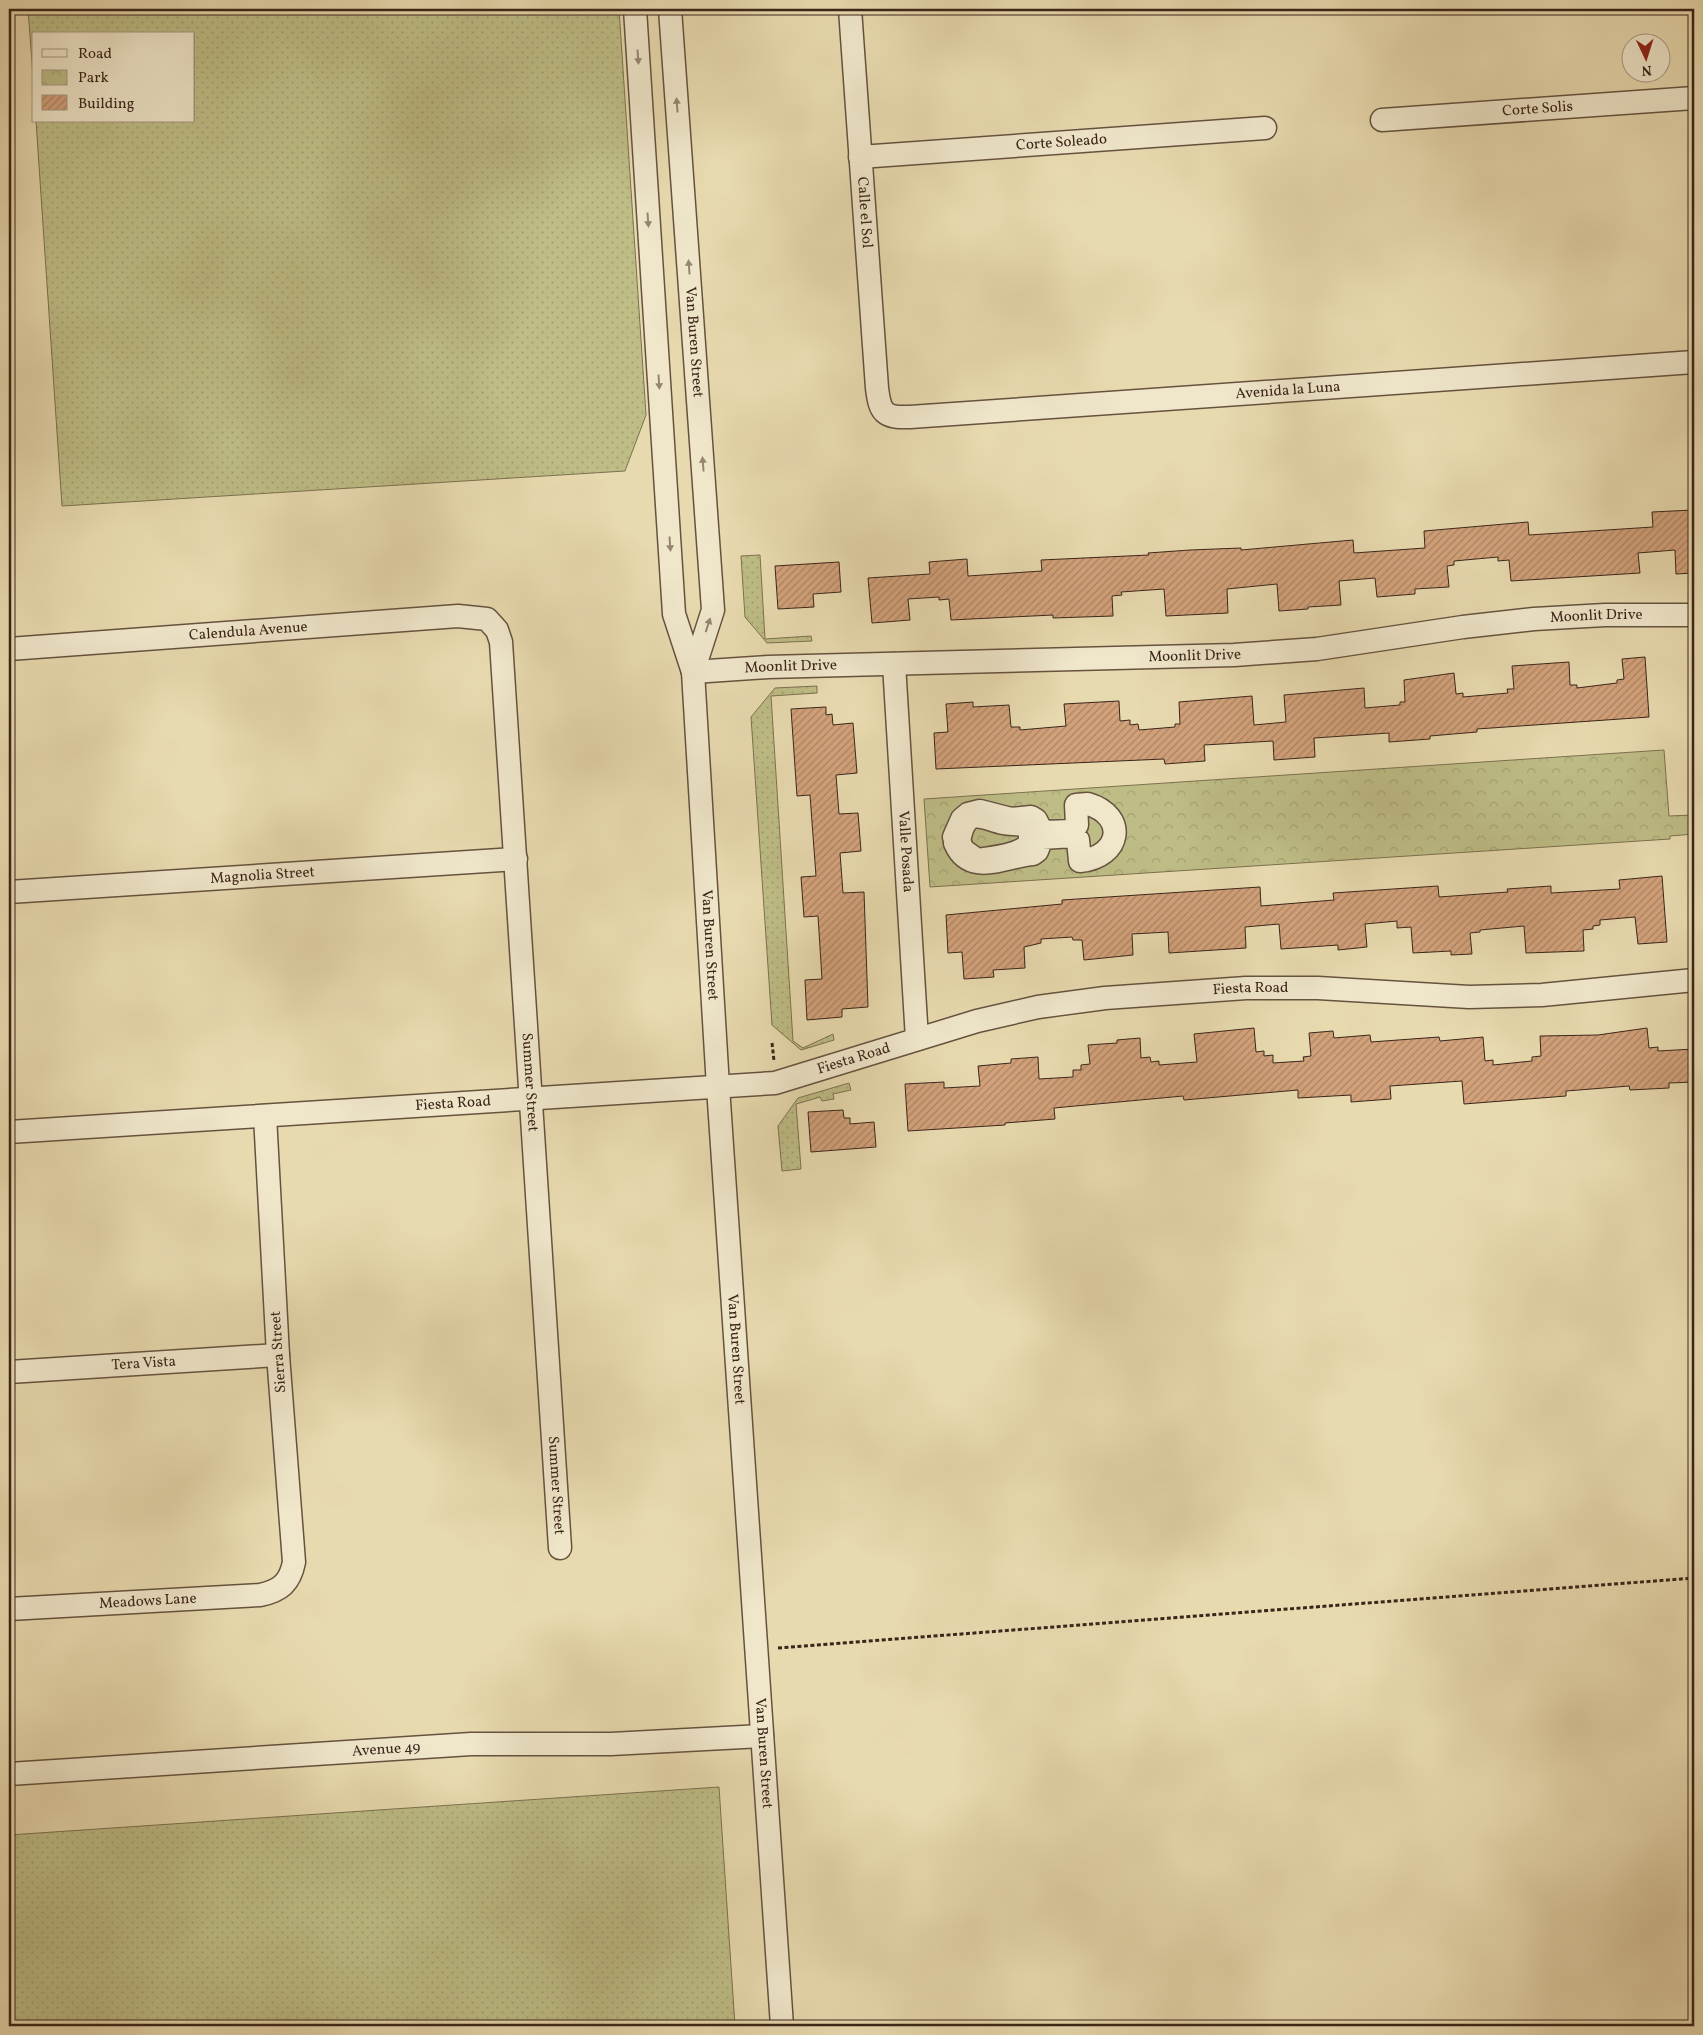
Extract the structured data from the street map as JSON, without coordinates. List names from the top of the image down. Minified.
{"streets":{"street":["Corte Solis","Corte Soleado","Calle el Sol","Van Buren Street","Avenida la Luna","Moonlit Drive","Calendula Avenue","Valle Posada","Magnolia Street","Fiesta Road","Summer Street","Sierra Street","Tera Vista","Meadows Lane","Avenue 49"]},"crossings":[["Corte Soleado","Calle el Sol"],["Calle el Sol","Avenida la Luna"],["Van Buren Street","Moonlit Drive"],["Van Buren Street","Fiesta Road"],["Van Buren Street","Avenue 49"],["Moonlit Drive","Valle Posada"],["Calendula Avenue","Summer Street"],["Valle Posada","Fiesta Road"],["Magnolia Street","Summer Street"],["Fiesta Road","Summer Street"],["Fiesta Road","Sierra Street"],["Sierra Street","Tera Vista"],["Sierra Street","Meadows Lane"]],"legend":["Road","Park","Building"],"north":"bottom"}
